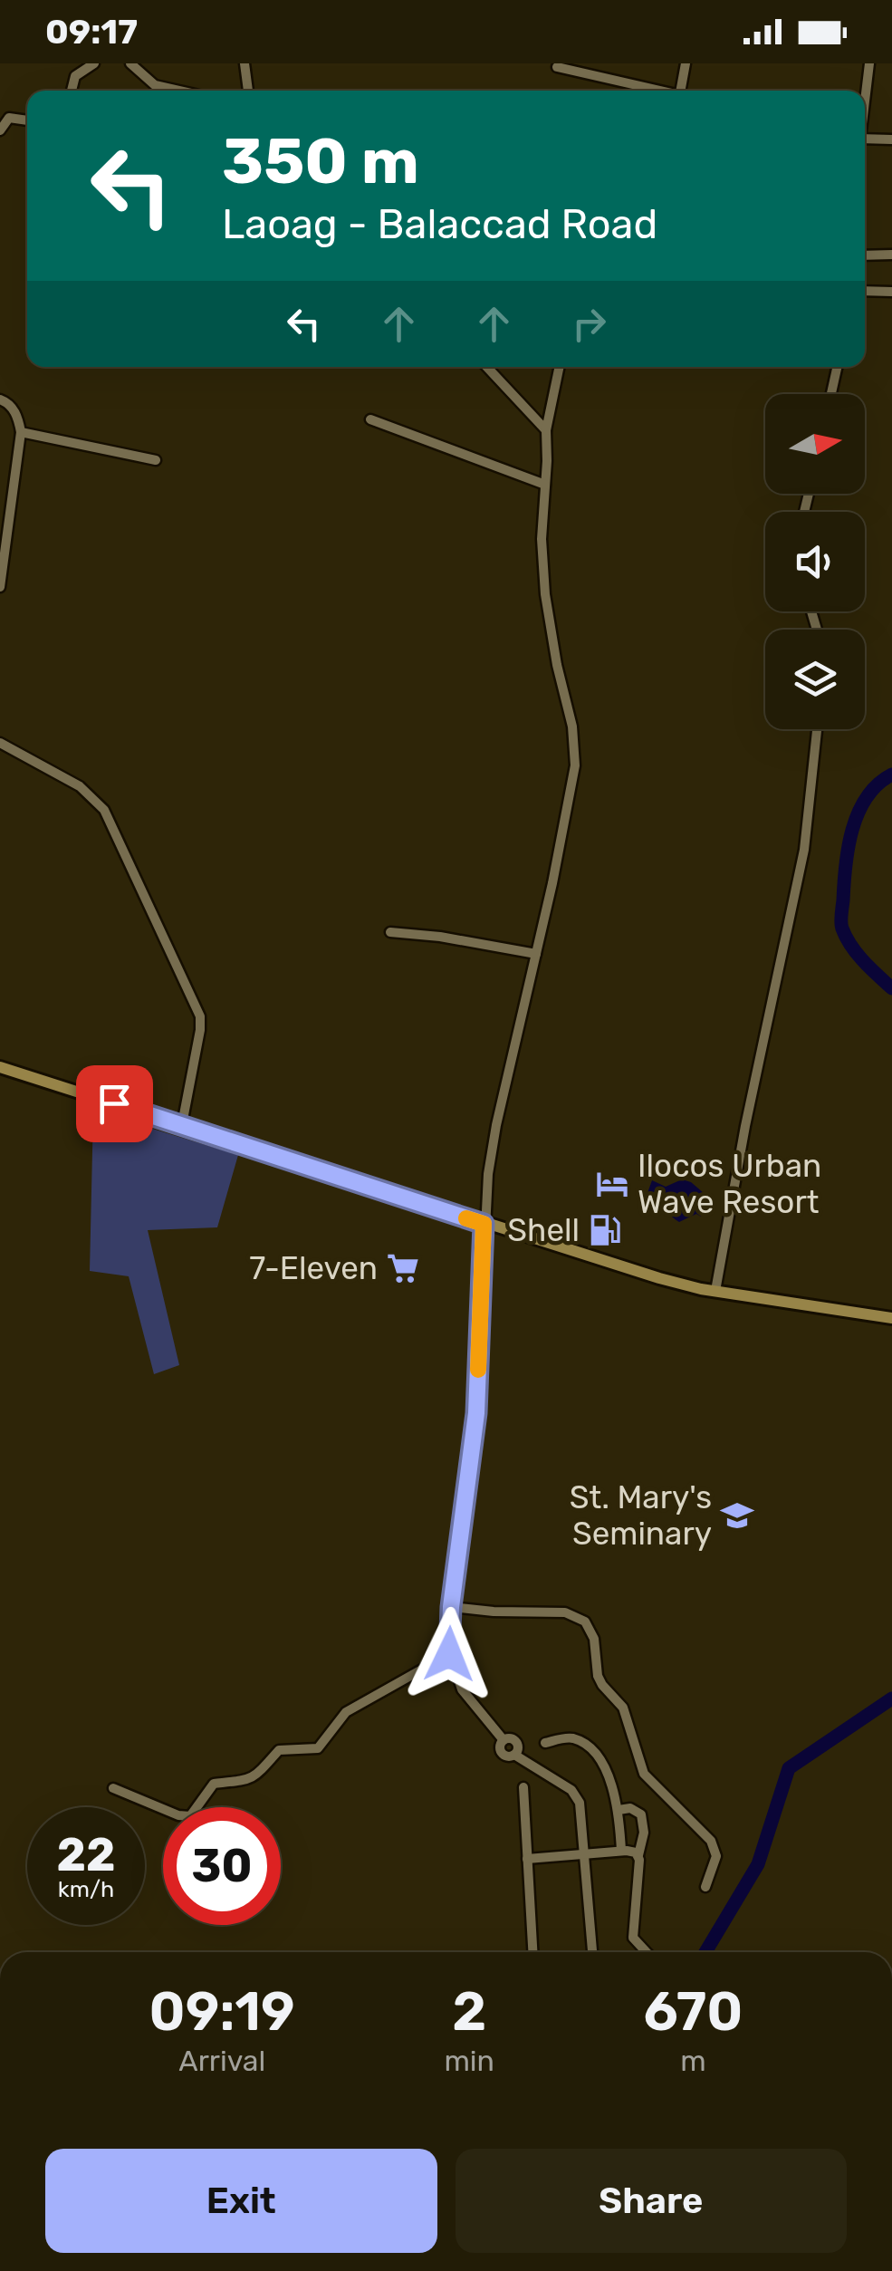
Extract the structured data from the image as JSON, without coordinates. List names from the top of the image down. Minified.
{"places":{"hotel":["Ilocos Urban Wave Resort"],"fuel station":["Shell"],"supermarket":["7-Eleven"],"school or university":["St. Mary's Seminary"]},"north":"right","page":{"status":"09:17","turn":["350 m","Laoag - Balaccad Road"],"speed":"22 km/h","limit":"30","eta":["09:19","Arrival","2","min","670","m"],"buttons":["Exit","Share"]}}
